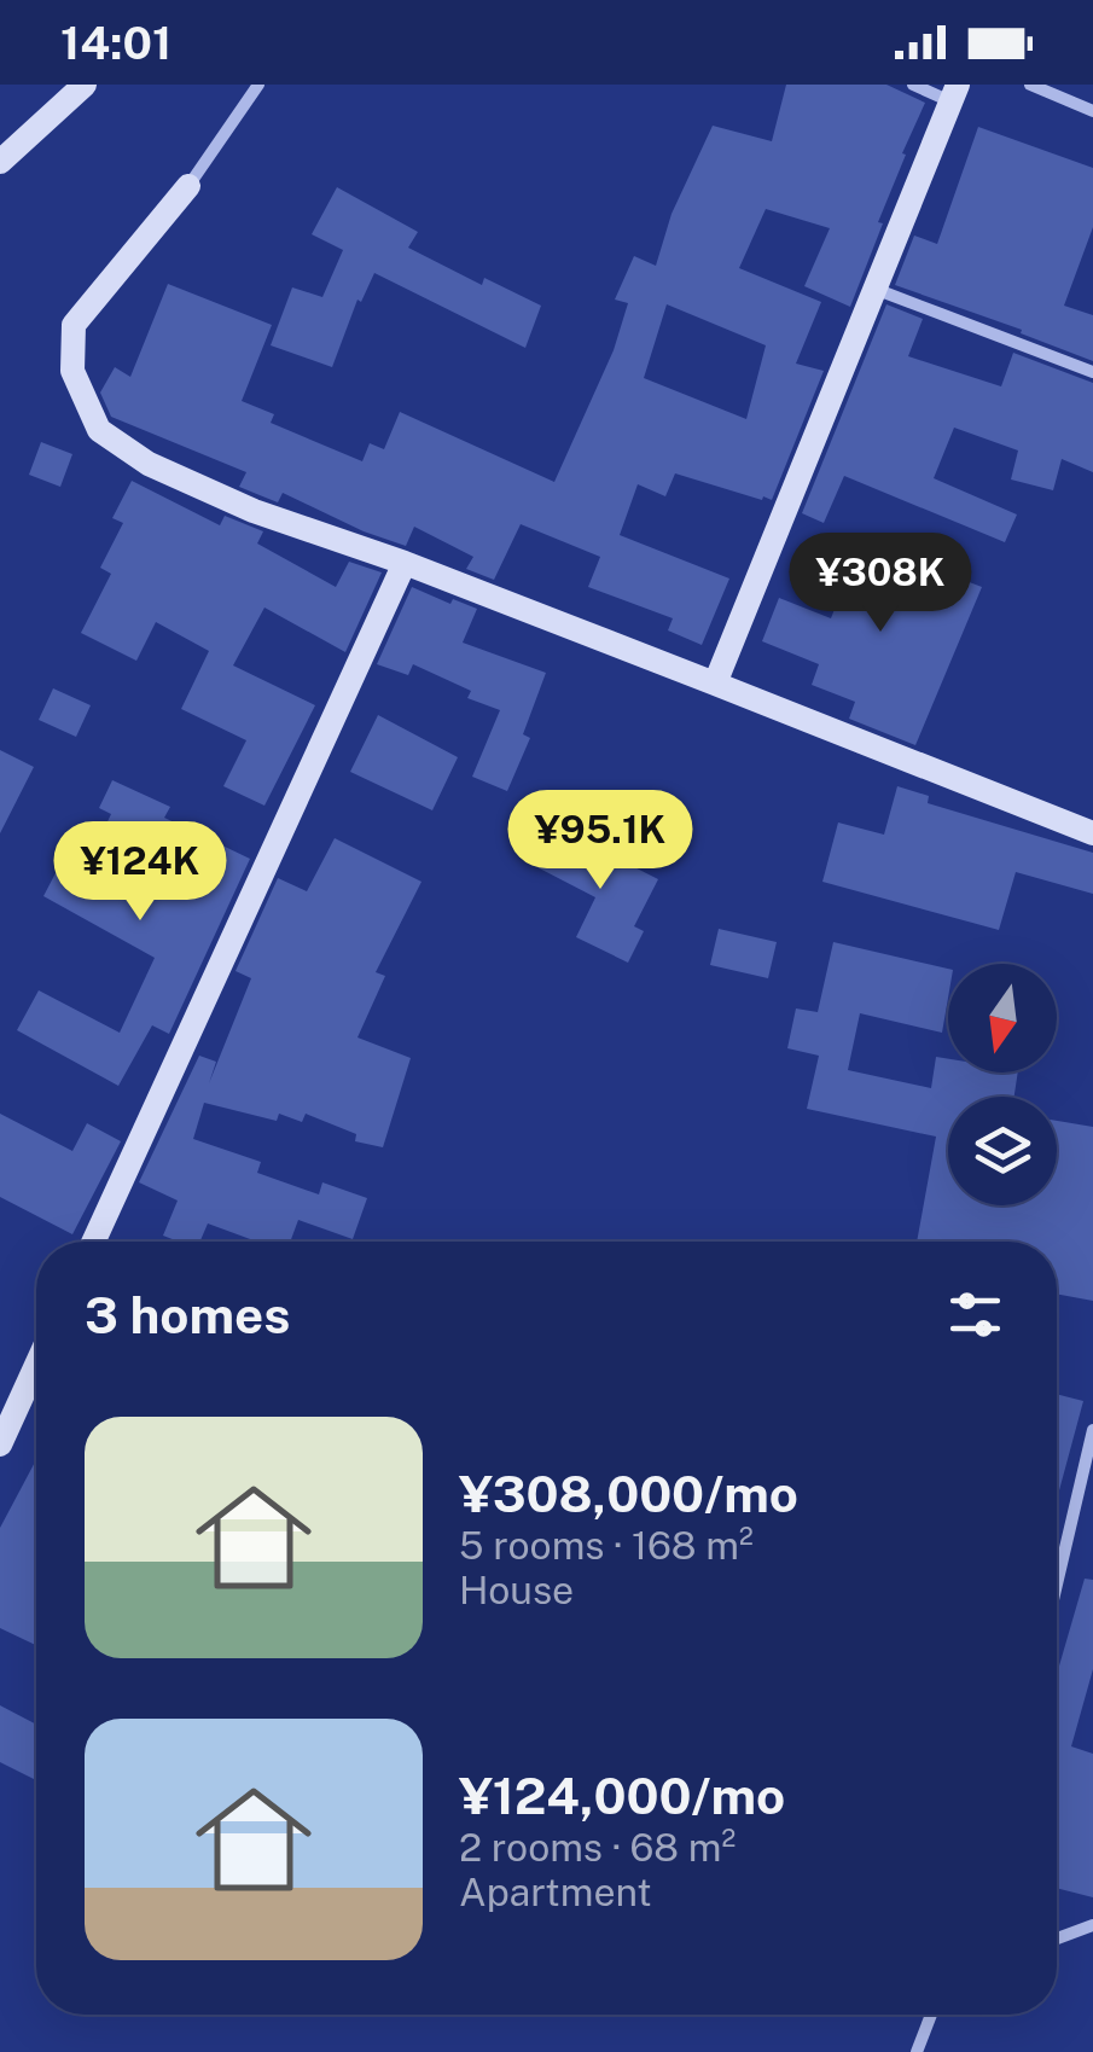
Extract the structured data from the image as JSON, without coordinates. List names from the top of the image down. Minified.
{"north":"bottom","page":{"status":"14:01","price":["¥308K","¥95.1K","¥124K"],"heading":"3 homes","list":[{"name":"¥308,000/mo","note":"5 rooms · 168 m² · House"},{"name":"¥124,000/mo","note":"2 rooms · 68 m² · Apartment"}]}}
